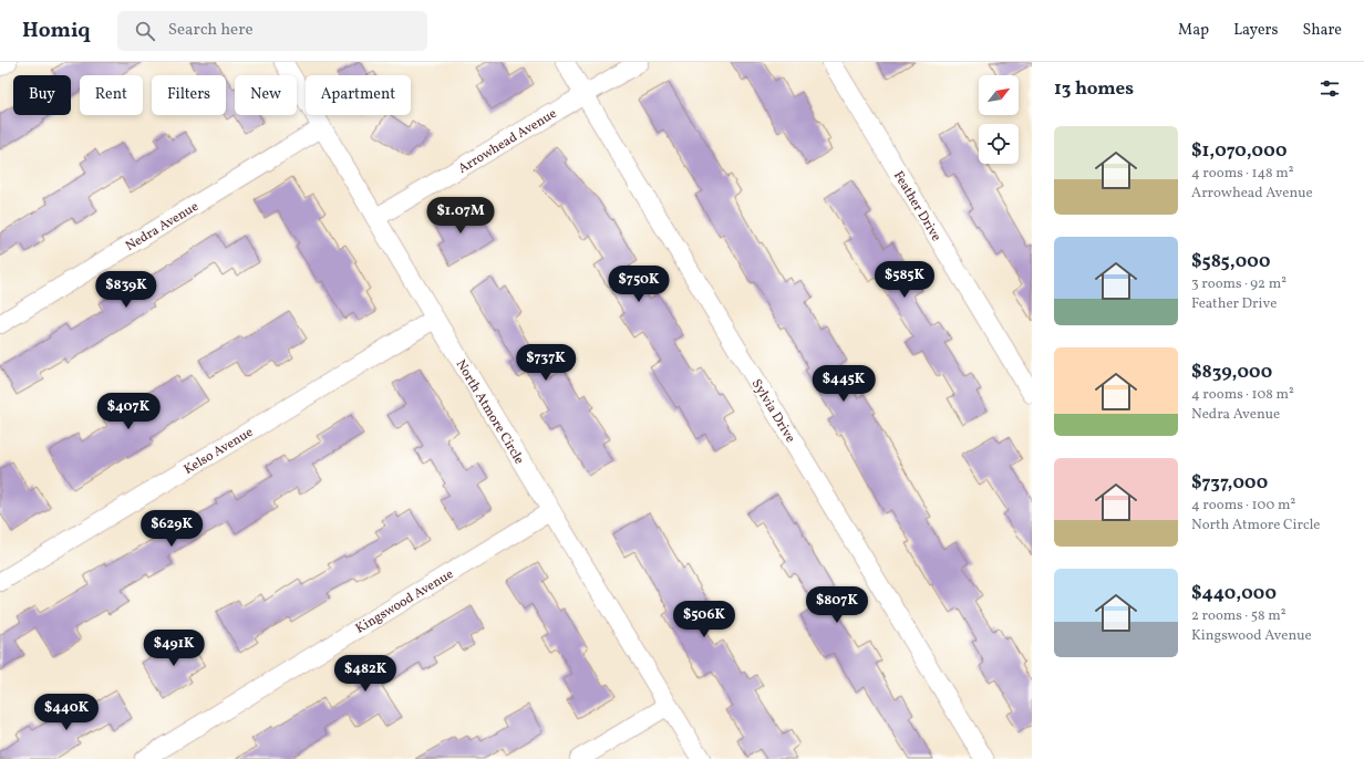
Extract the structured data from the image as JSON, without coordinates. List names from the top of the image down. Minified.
{"streets":{"street":["Arrowhead Avenue","Feather Drive","Nedra Avenue","Sylvia Drive","North Atmore Circle","Kelso Avenue","Kingswood Avenue"]},"crossings":[["Arrowhead Avenue","Sylvia Drive"],["Arrowhead Avenue","North Atmore Circle"],["Nedra Avenue","North Atmore Circle"],["North Atmore Circle","Kelso Avenue"],["North Atmore Circle","Kingswood Avenue"]],"north":"top right","page":{"header":"Homiq","search":"Search here","nav":["Map","Layers","Share"],"heading":"13 homes","chip":["Buy","Rent","Filters","New","Apartment"],"list":[{"name":"$1,070,000","note":"4 rooms · 148 m² · Arrowhead Avenue"},{"name":"$585,000","note":"3 rooms · 92 m² · Feather Drive"},{"name":"$839,000","note":"4 rooms · 108 m² · Nedra Avenue"},{"name":"$737,000","note":"4 rooms · 100 m² · North Atmore Circle"},{"name":"$440,000","note":"2 rooms · 58 m² · Kingswood Avenue"}],"price":["$1.07M","$585K","$750K","$839K","$737K","$445K","$407K","$629K","$807K","$506K","$491K","$482K","$440K"]}}
